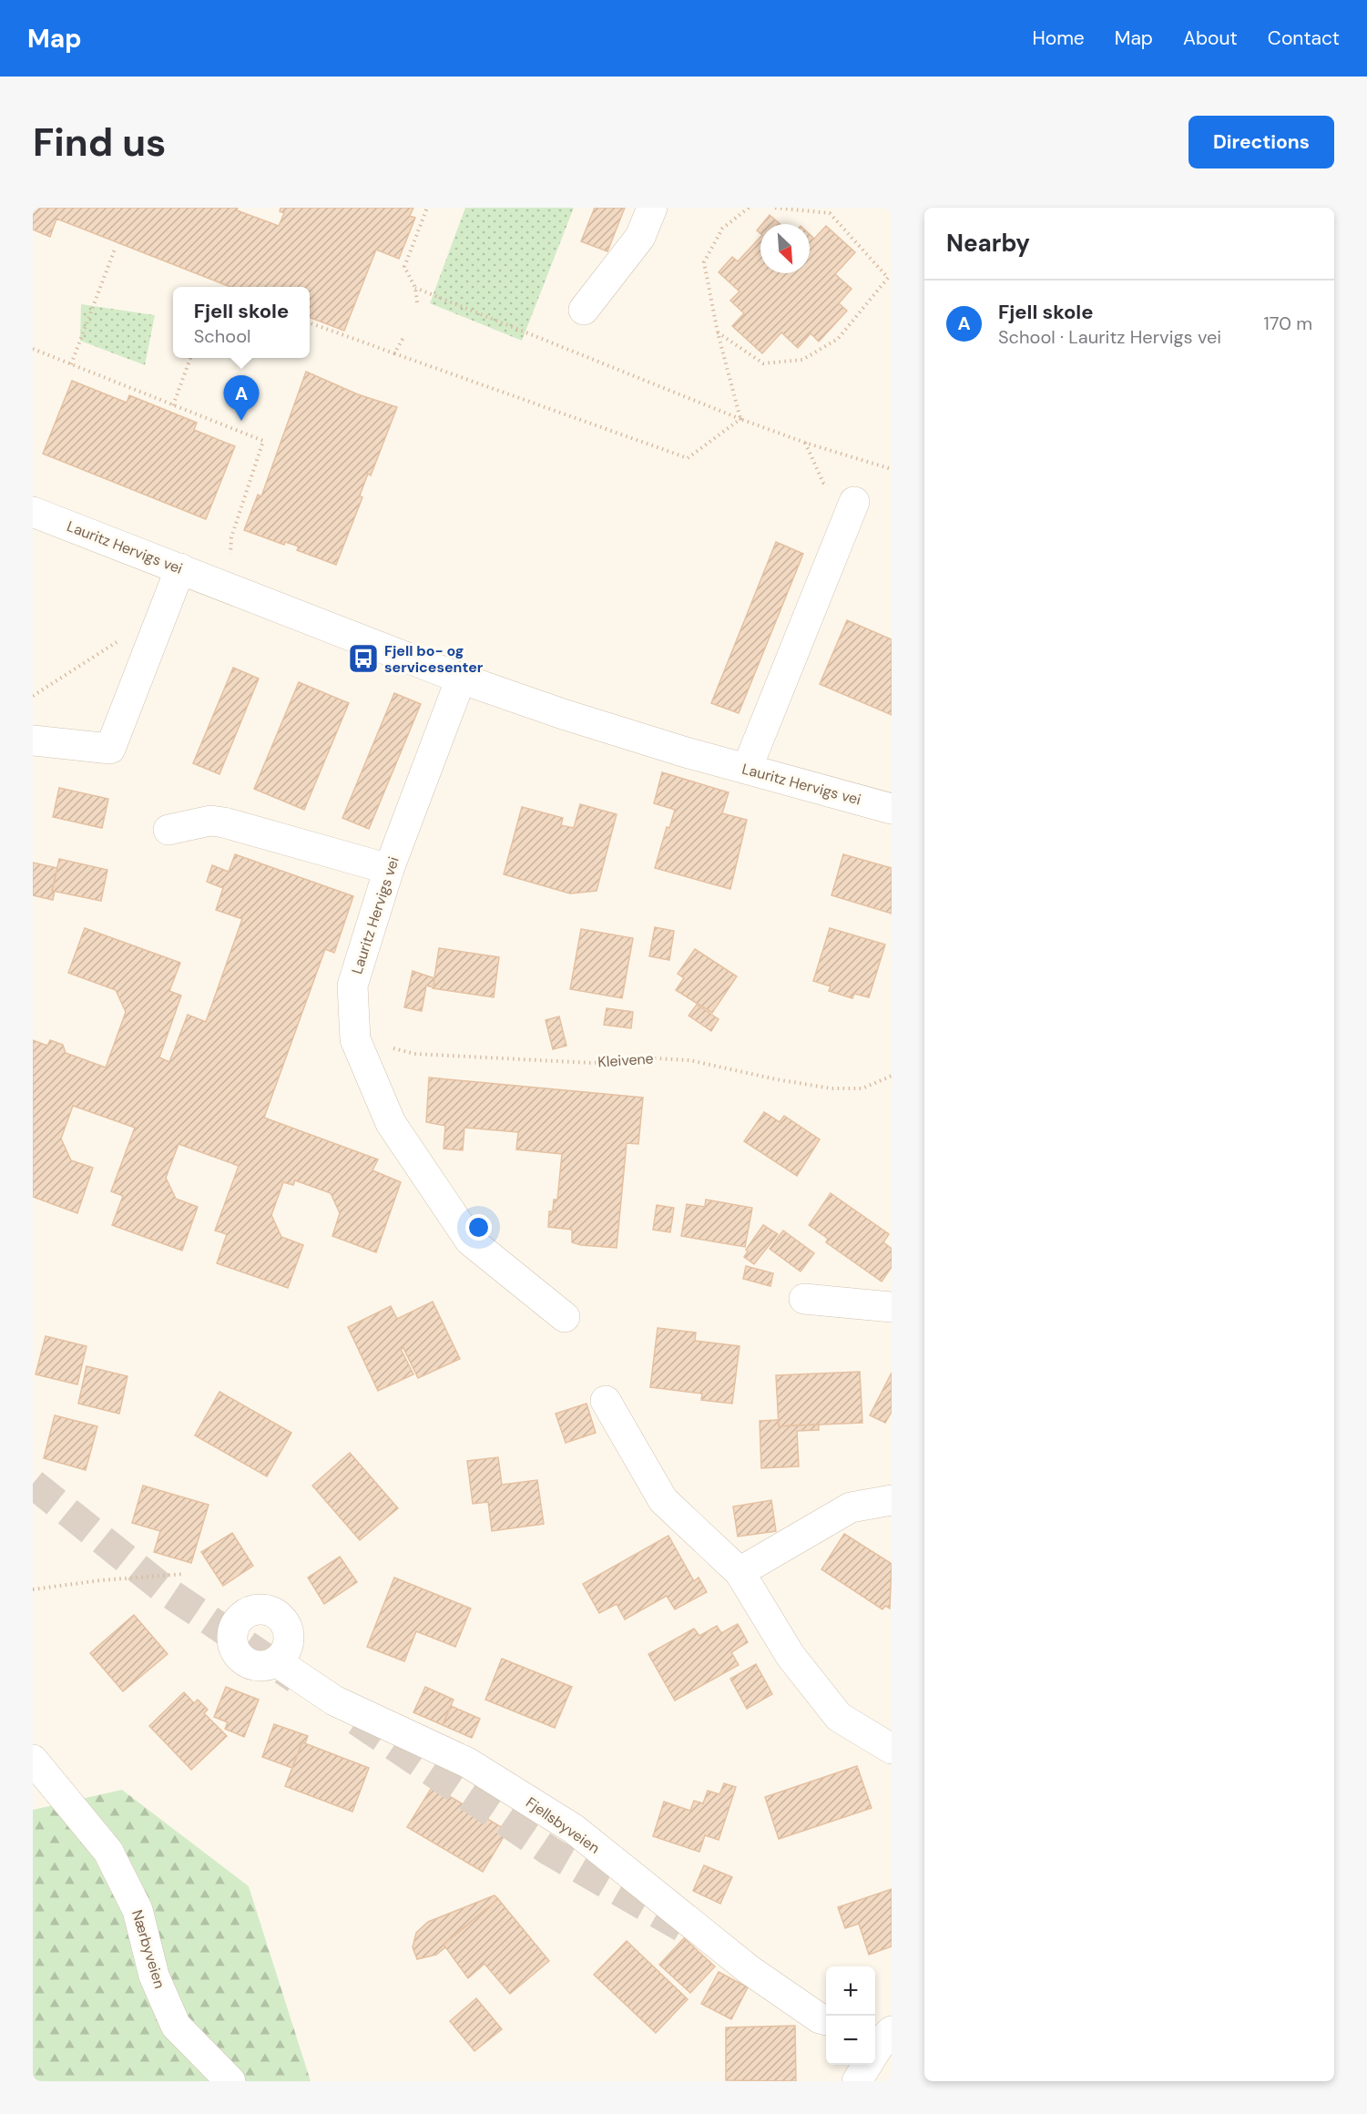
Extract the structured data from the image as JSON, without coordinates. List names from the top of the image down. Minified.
{"streets":{"street":["Lauritz Hervigs vei","Fjellsbyveien","Nærbyveien"],"path":["Kleivene"]},"crossings":[["Lauritz Hervigs vei","Kleivene"]],"places":{"bus stop":["Fjell bo- og servicesenter"]},"north":"bottom right","page":{"header":"Map","nav":["Home","Map","About","Contact"],"buttons":"Directions","title":"Find us","heading":"Nearby","list":[{"mark":"A","name":"Fjell skole","note":"School · Lauritz Hervigs vei","value":"170 m"}],"popup":["Fjell skole","School"],"pins":"A","map_buttons":["+","−"]}}
